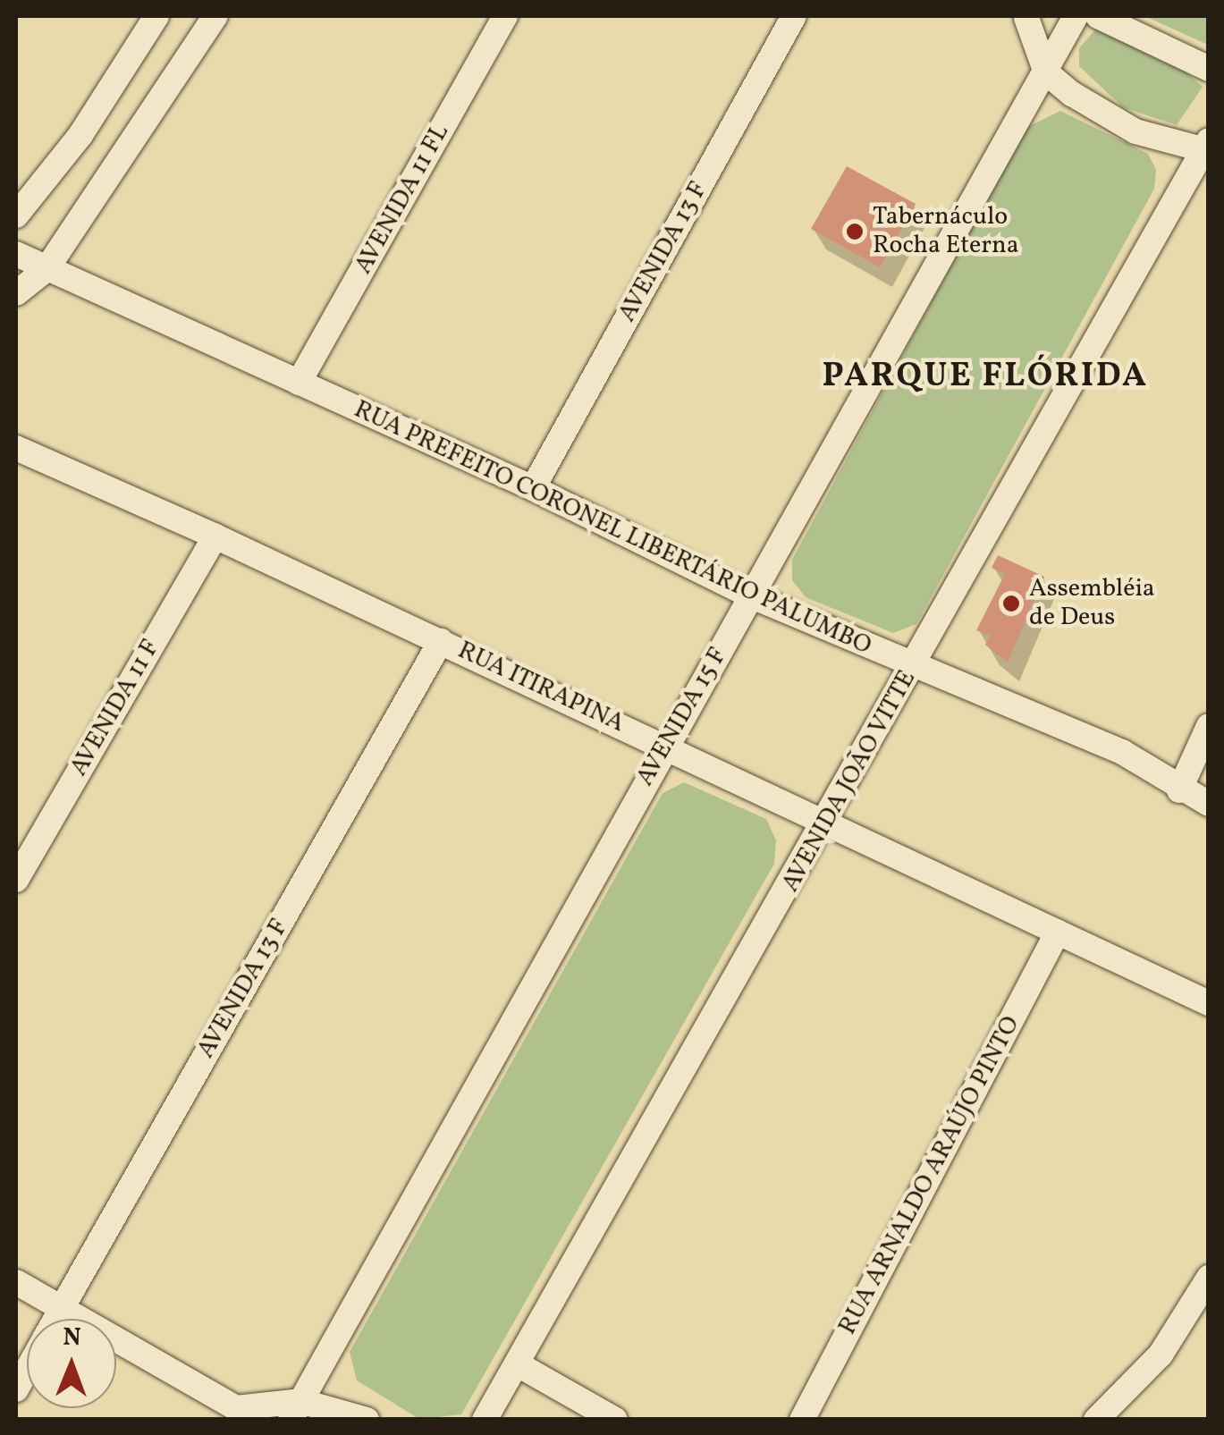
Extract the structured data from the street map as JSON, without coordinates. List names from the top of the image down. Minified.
{"streets":{"street":["AVENIDA 11 FL","AVENIDA 13 F","RUA PREFEITO CORONEL LIBERTÁRIO PALUMBO","RUA ITIRAPINA","AVENIDA 11 F","AVENIDA 15 F","AVENIDA JOÃO VITTE","RUA ARNALDO ARAÚJO PINTO"]},"crossings":[["AVENIDA 11 FL","RUA PREFEITO CORONEL LIBERTÁRIO PALUMBO"],["AVENIDA 13 F","RUA PREFEITO CORONEL LIBERTÁRIO PALUMBO"],["AVENIDA 13 F","RUA ITIRAPINA"],["RUA PREFEITO CORONEL LIBERTÁRIO PALUMBO","AVENIDA 15 F"],["RUA PREFEITO CORONEL LIBERTÁRIO PALUMBO","AVENIDA JOÃO VITTE"],["RUA ITIRAPINA","AVENIDA 11 F"],["RUA ITIRAPINA","AVENIDA 15 F"],["RUA ITIRAPINA","AVENIDA JOÃO VITTE"],["RUA ITIRAPINA","RUA ARNALDO ARAÚJO PINTO"]],"districts":["PARQUE FLÓRIDA"],"places":["Tabernáculo Rocha Eterna","Assembléia de Deus"],"north":"top"}
